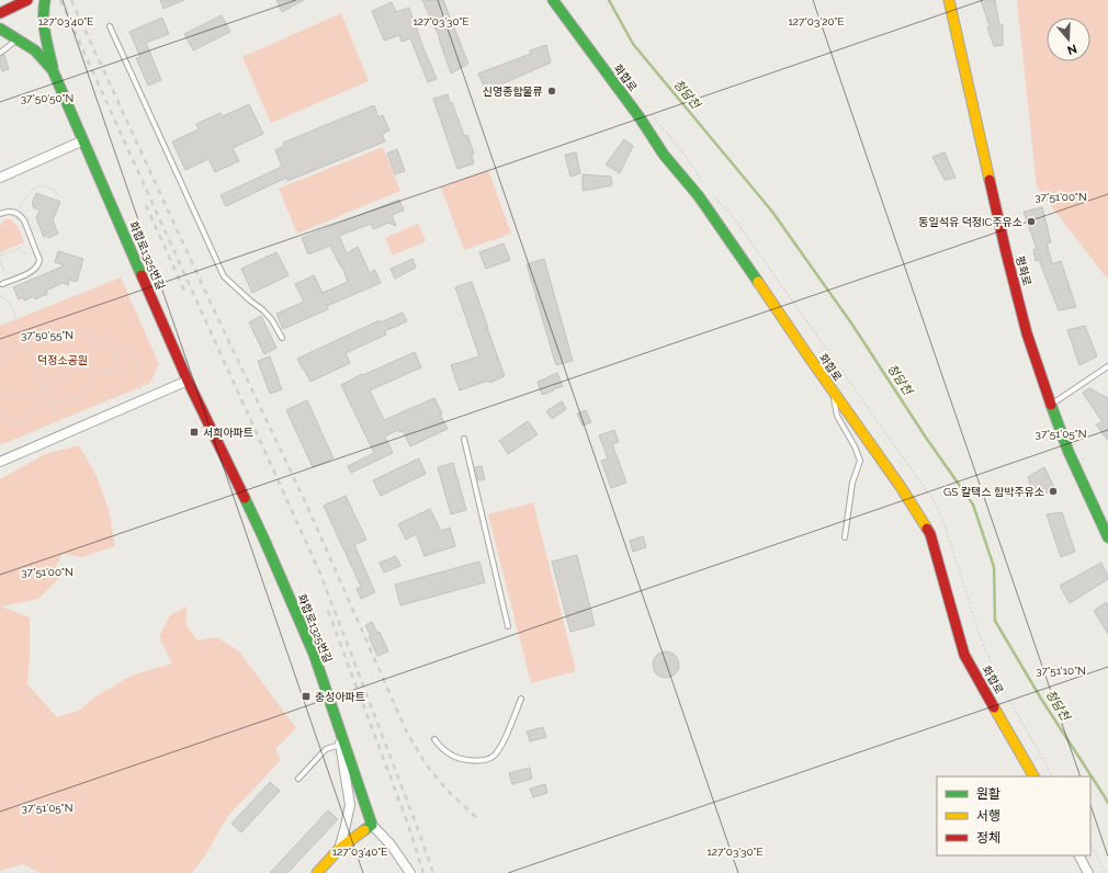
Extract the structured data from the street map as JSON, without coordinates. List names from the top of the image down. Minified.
{"streets":{"street":["화합로","화합로1325번길","평화로"]},"water":["청담천"],"parks":["덕정소공원"],"places":{"other":["신영종합물류","동일석유 덕정IC주유소","GS 칼텍스 함박주유소"],"transit":["서희아파트","충성아파트"]},"legend":["원활","서행","정체"],"north":"bottom","coordinates":["127°03'40\"E","127°03'30\"E","127°03'20\"E","37°50'50\"N","37°51'00\"N","37°50'55\"N","37°51'05\"N","37°51'10\"N"]}
